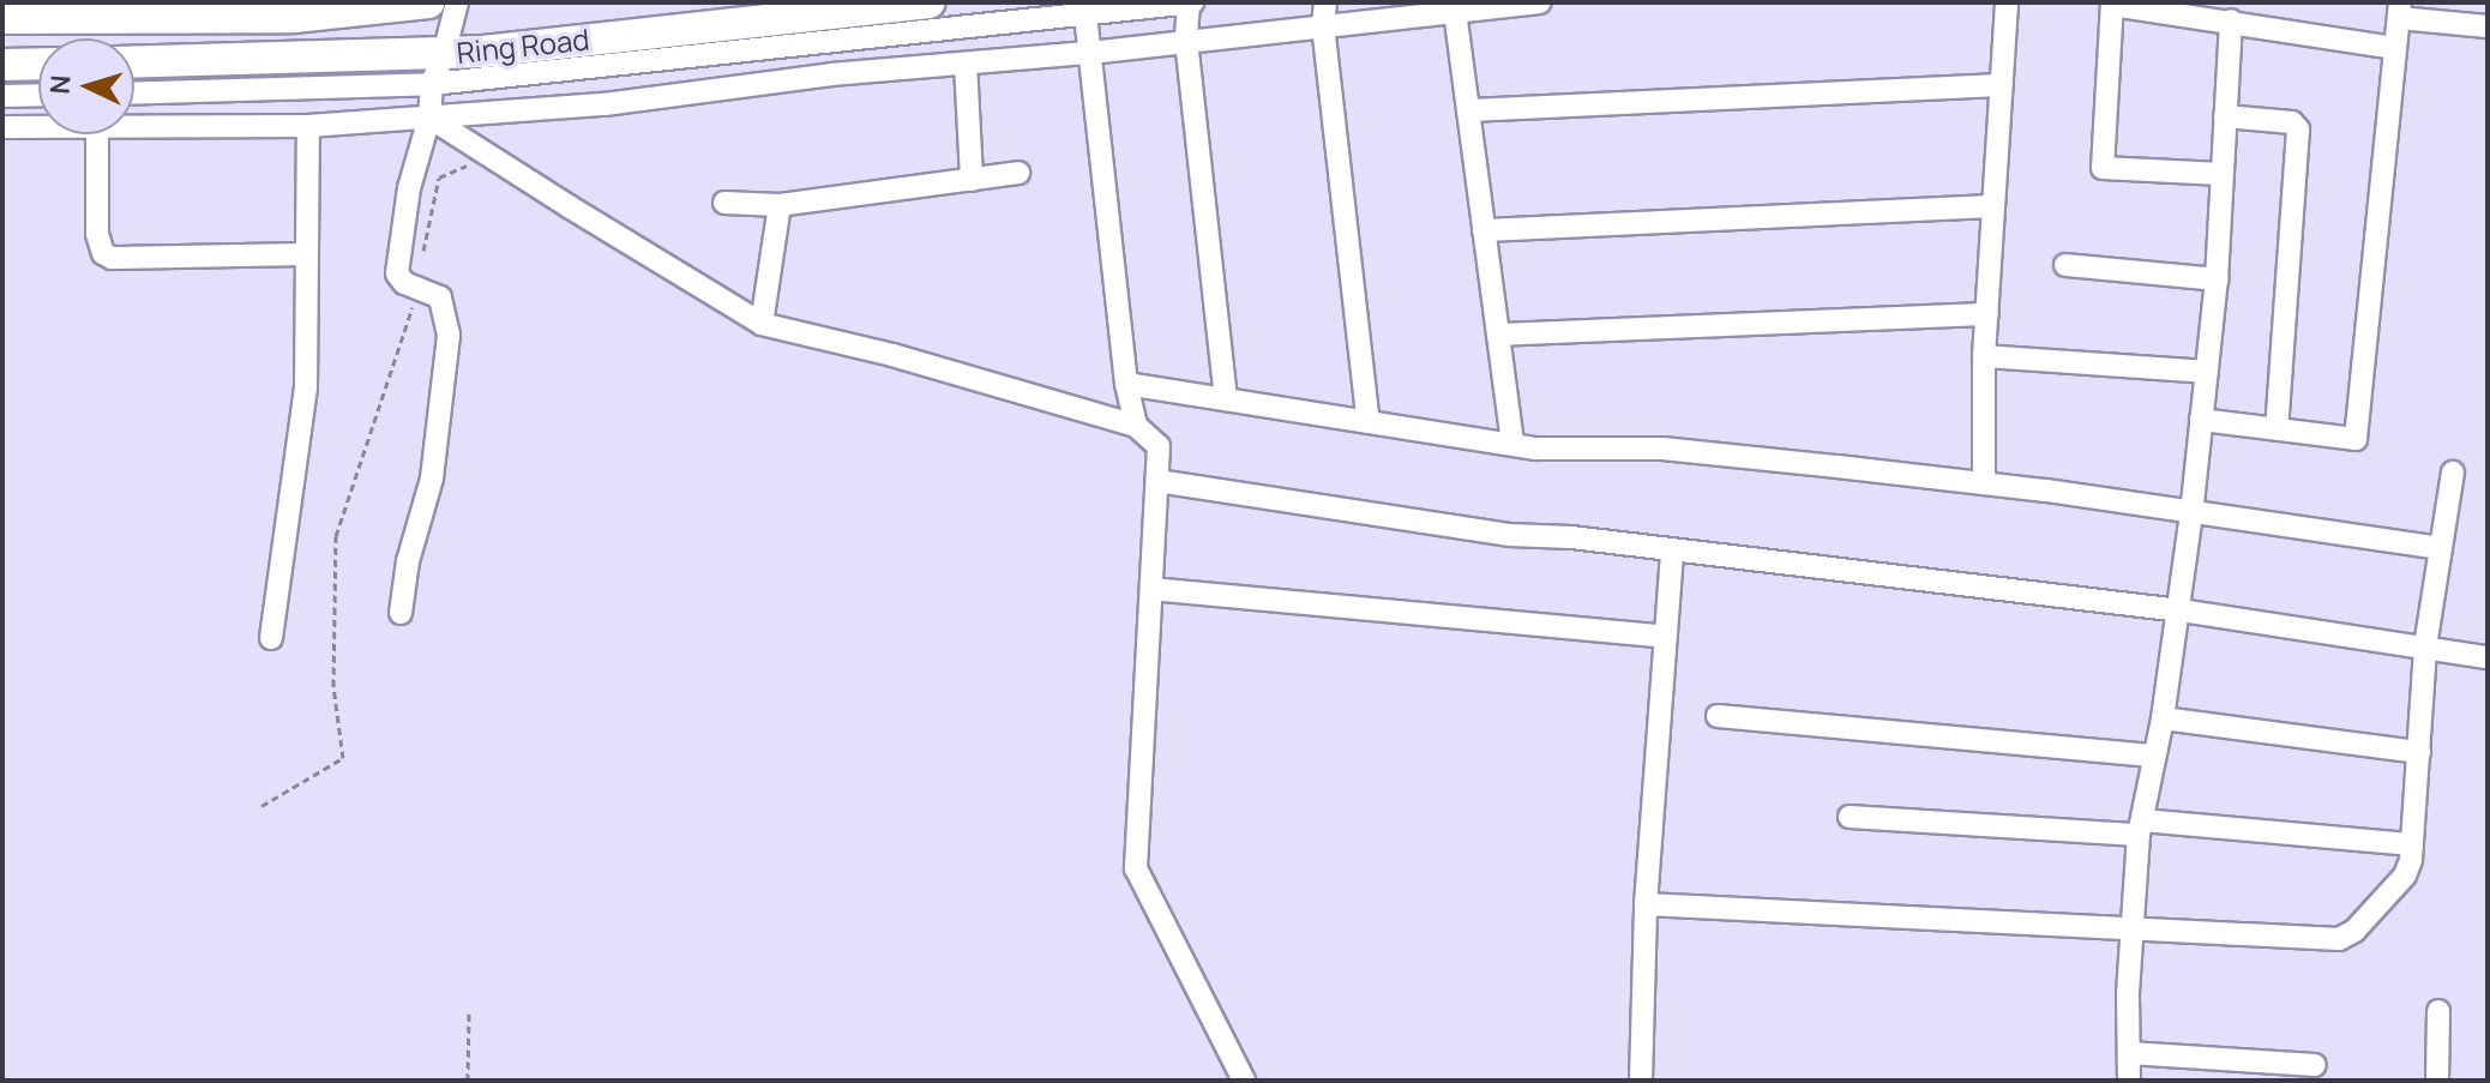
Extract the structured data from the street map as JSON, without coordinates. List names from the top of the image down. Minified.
{"streets":{"highway":["Ring Road"]},"north":"left"}
